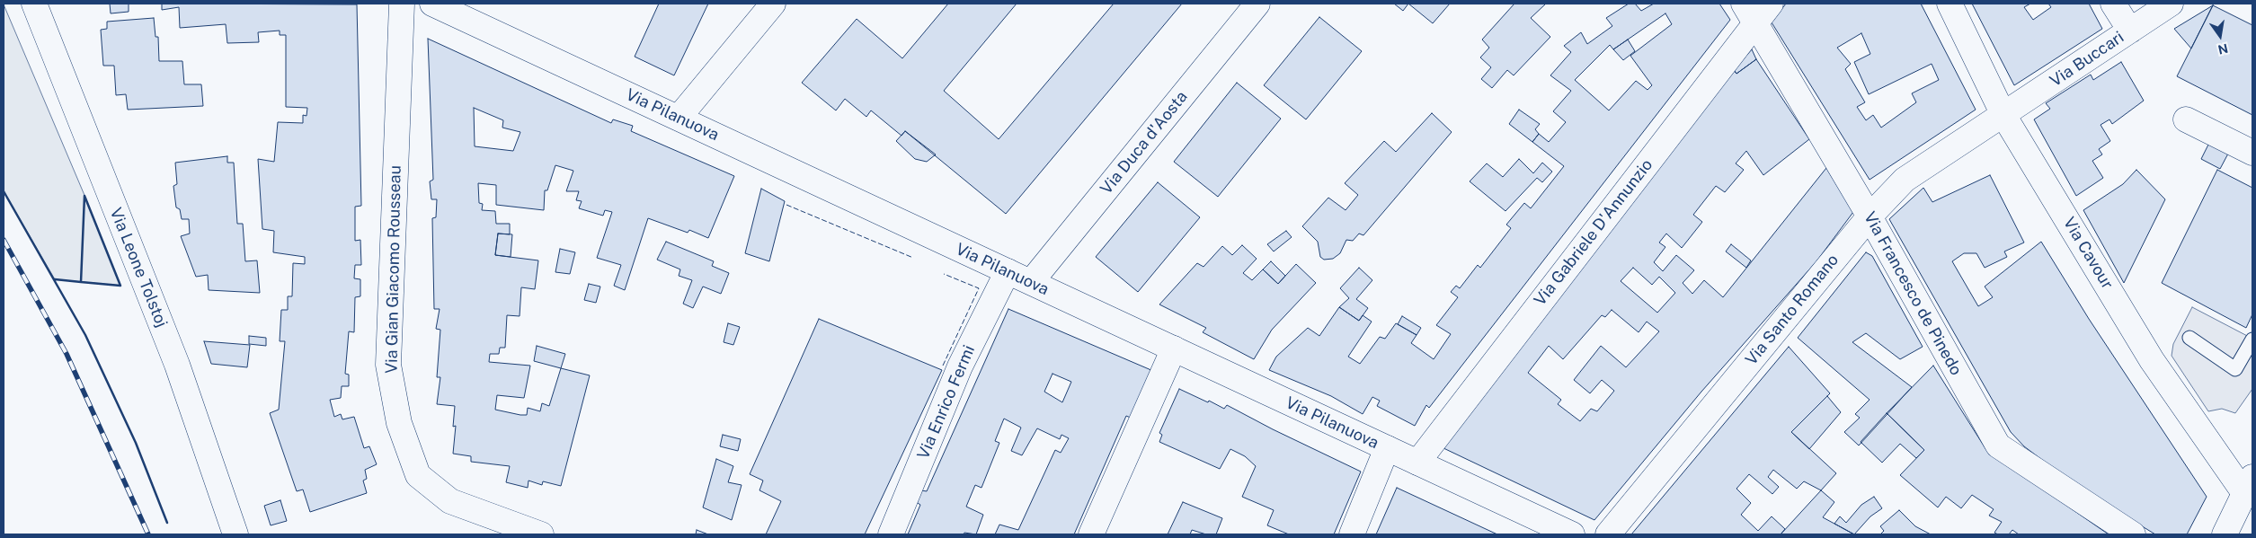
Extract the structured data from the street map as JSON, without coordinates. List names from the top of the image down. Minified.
{"streets":{"street":["Via Buccari","Via Pilanuova","Via Duca d'Aosta","Via Gabriele D'Annunzio","Via Cavour","Via Leone Tolstoj","Via Gian Giacomo Rousseau","Via Francesco de Pinedo","Via Santo Romano","Via Enrico Fermi"]},"crossings":[["Via Buccari","Via Cavour"],["Via Buccari","Via Santo Romano"],["Via Pilanuova","Via Duca d'Aosta"],["Via Pilanuova","Via Gabriele D'Annunzio"],["Via Pilanuova","Via Enrico Fermi"],["Via Gabriele D'Annunzio","Via Francesco de Pinedo"],["Via Cavour","Via Santo Romano"],["Via Francesco de Pinedo","Via Santo Romano"]],"north":"bottom"}
